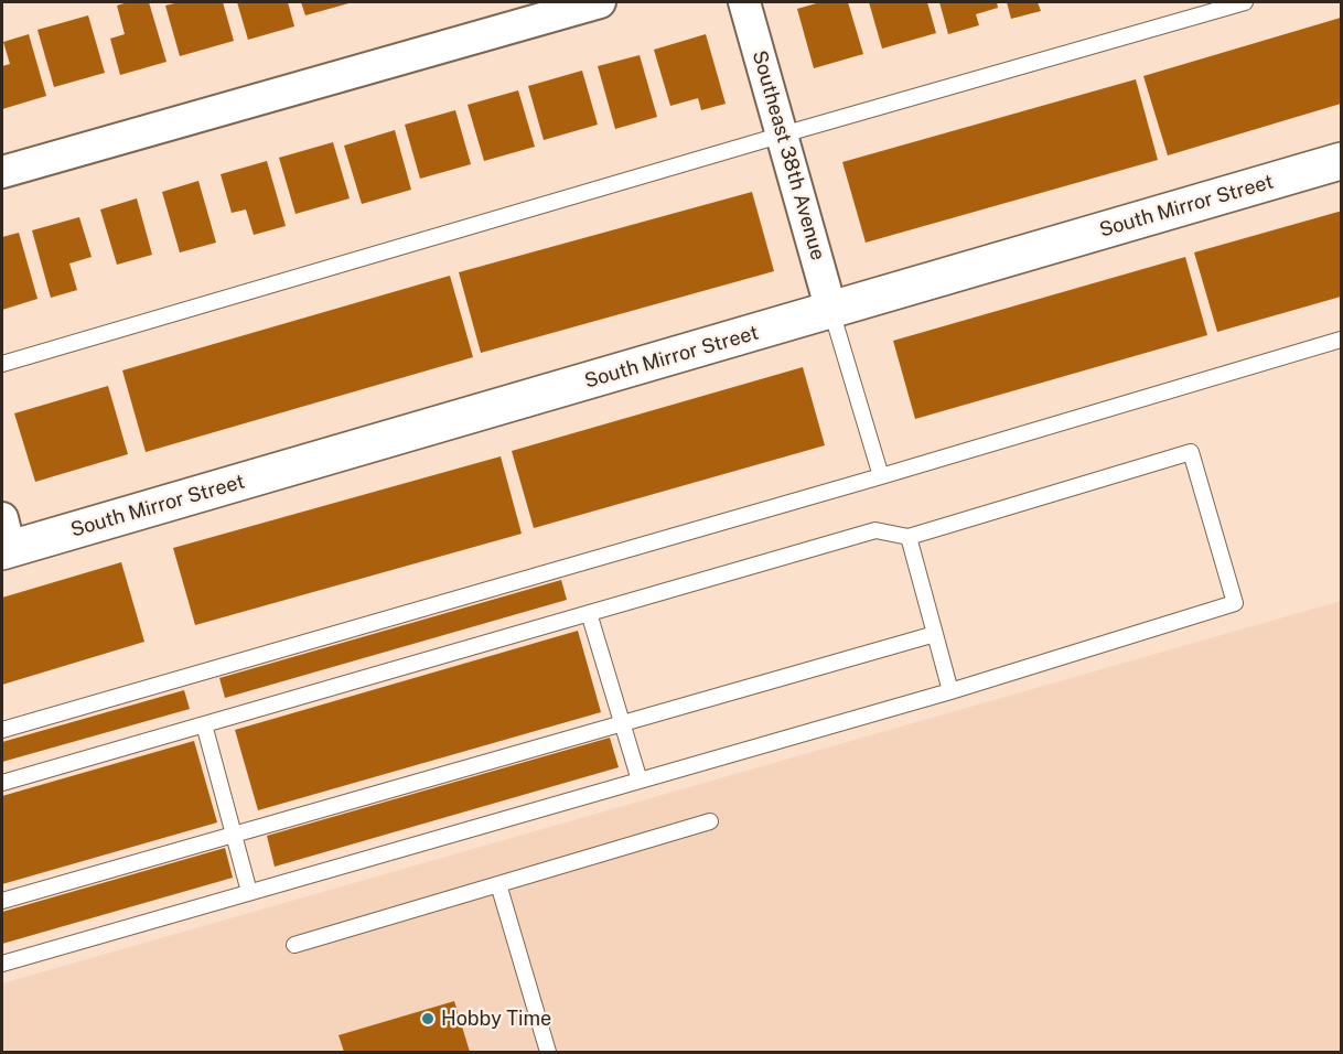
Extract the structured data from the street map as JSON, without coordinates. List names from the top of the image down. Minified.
{"streets":{"street":["Southeast 38th Avenue","South Mirror Street"]},"crossings":[["Southeast 38th Avenue","South Mirror Street"]],"places":["Hobby Time"]}
